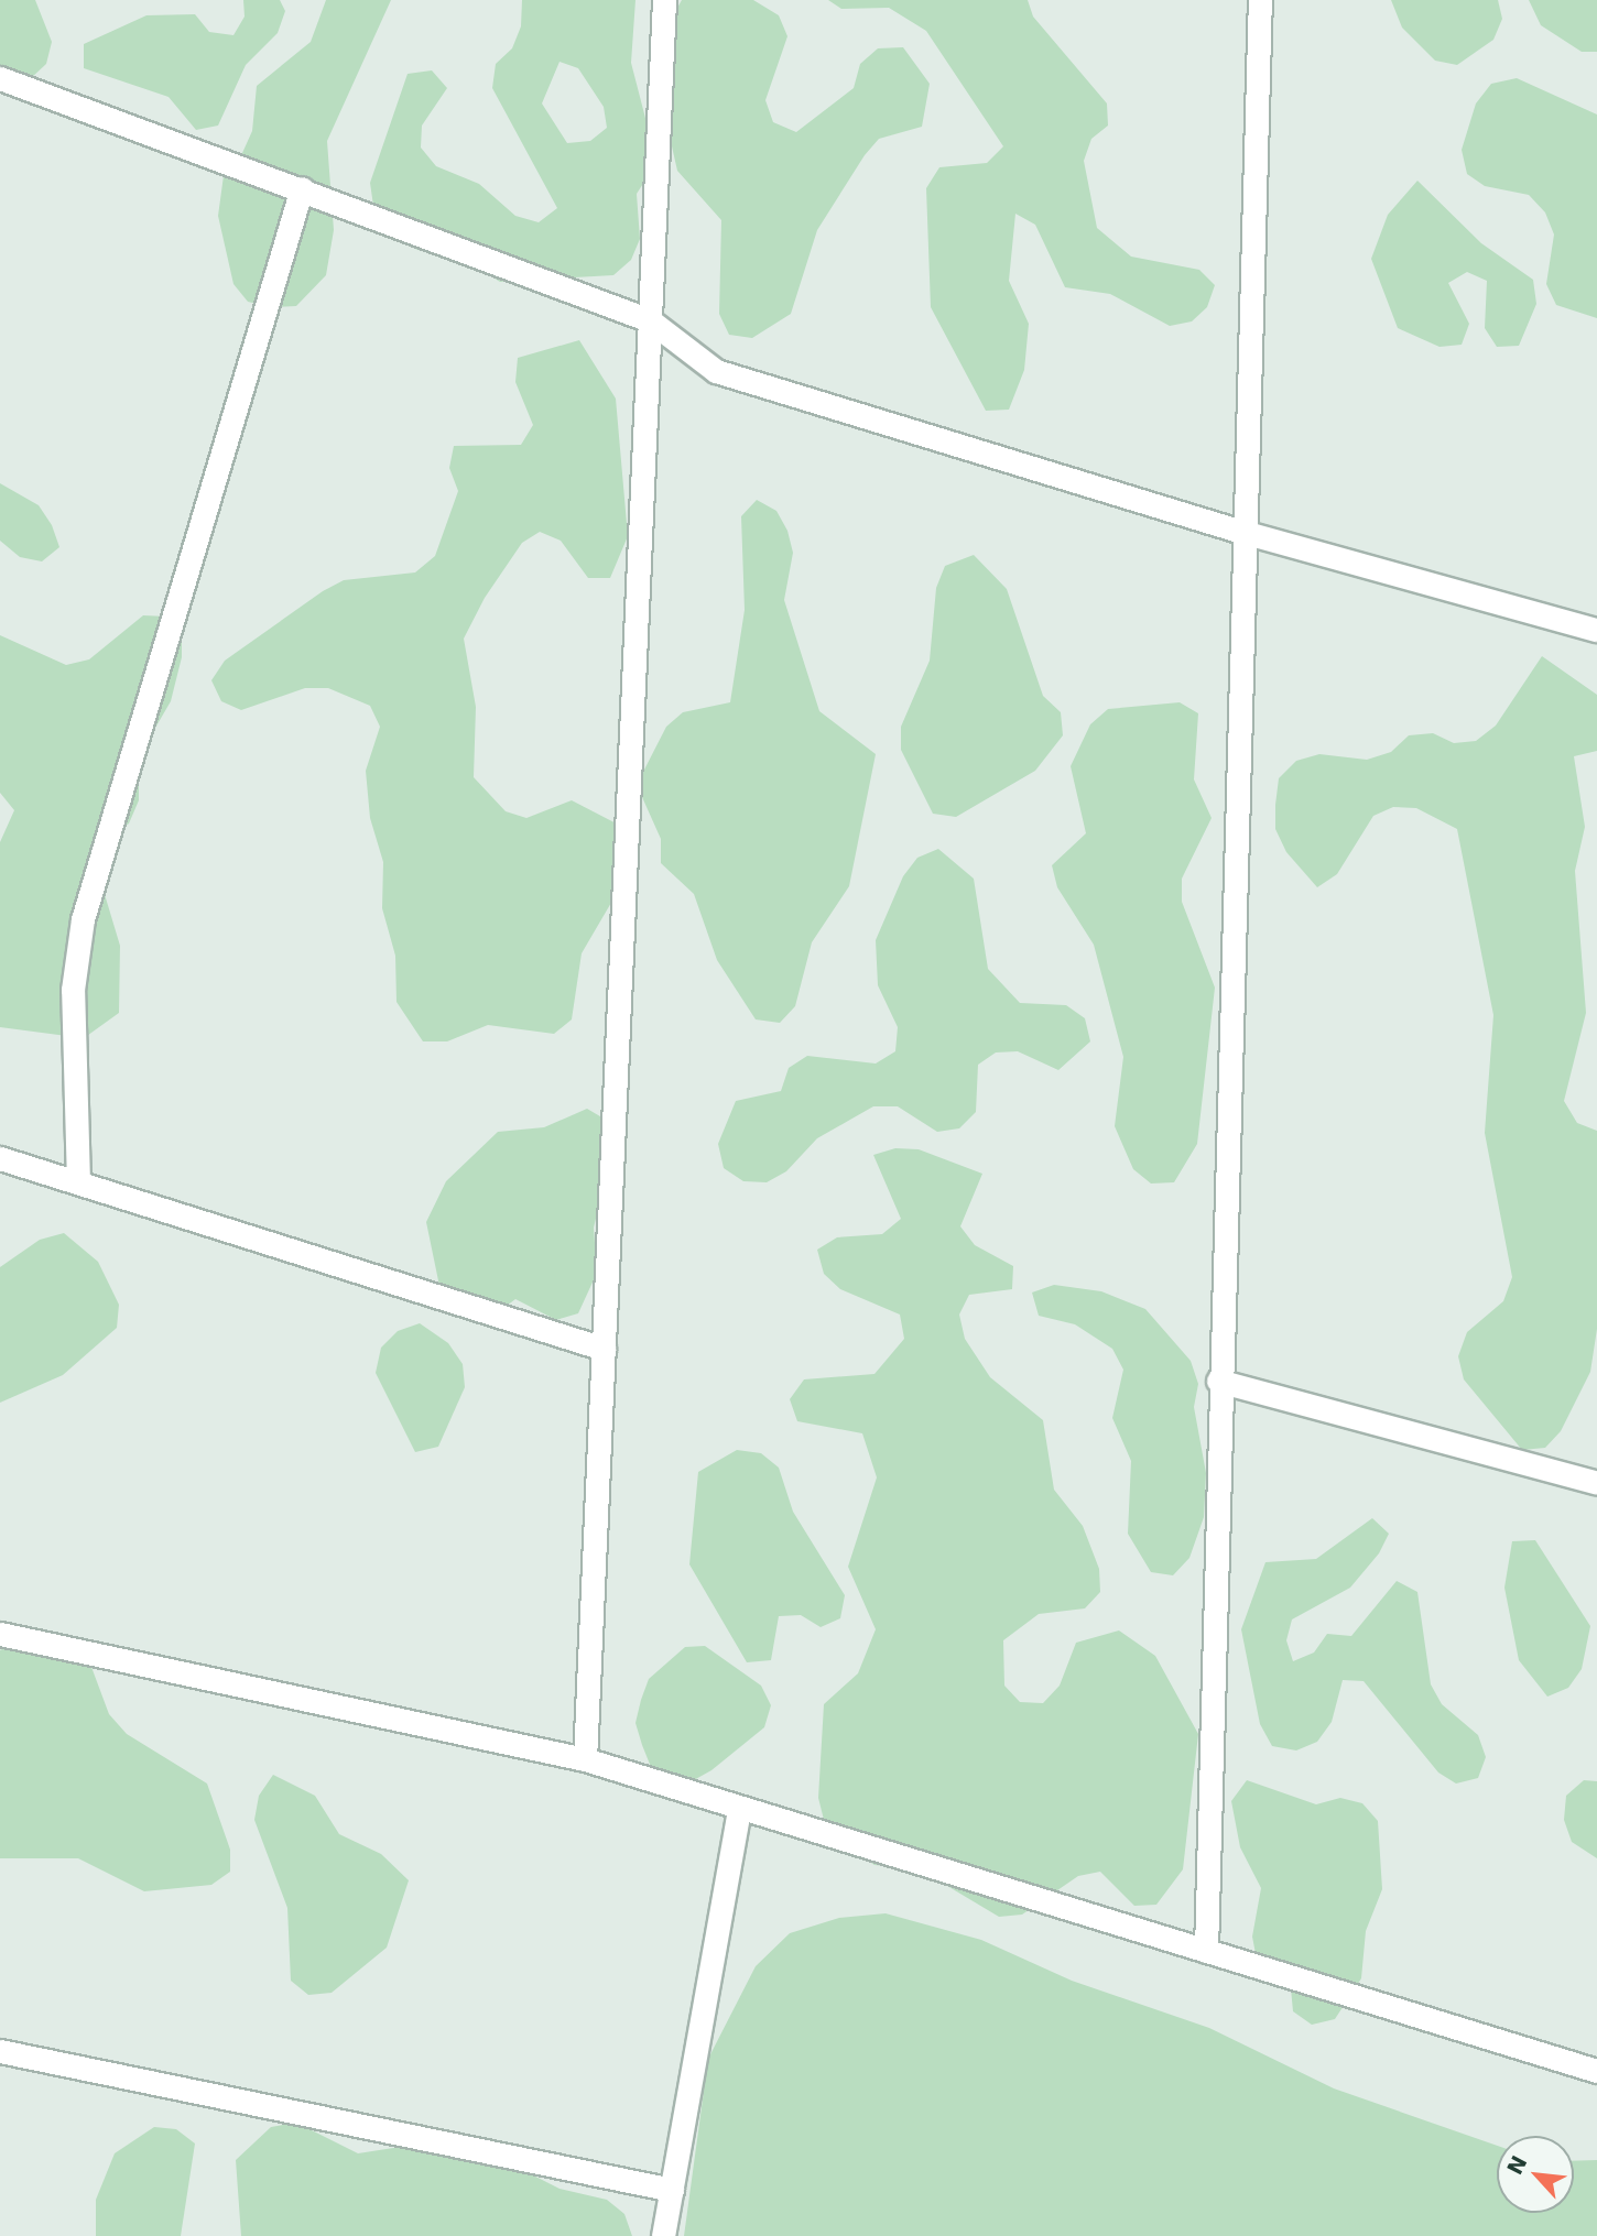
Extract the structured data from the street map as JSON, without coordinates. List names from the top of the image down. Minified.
{"north":"top left"}
